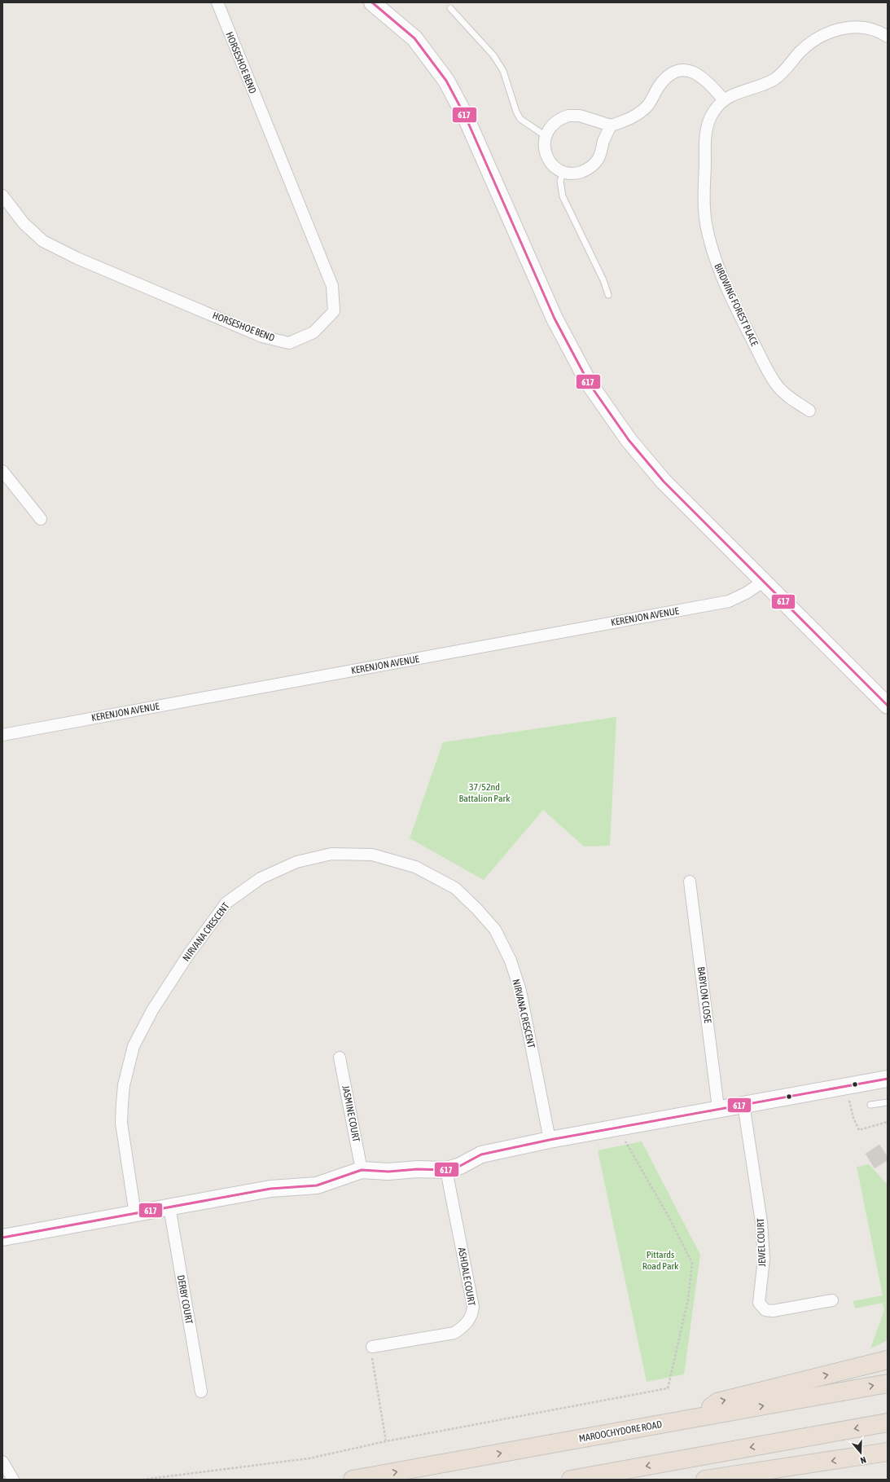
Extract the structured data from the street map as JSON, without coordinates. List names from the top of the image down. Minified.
{"streets":{"highway":["MAROOCHYDORE ROAD"],"street":["HORSESHOE BEND","BIRDWING FOREST PLACE","KERENJON AVENUE","NIRVANA CRESCENT","BABYLON CLOSE","JASMINE COURT","JEWEL COURT","ASHDALE COURT","DERBY COURT"]},"parks":["37/52nd Battalion Park","Pittards Road Park"],"lines":["transit line 617"],"north":"bottom"}
